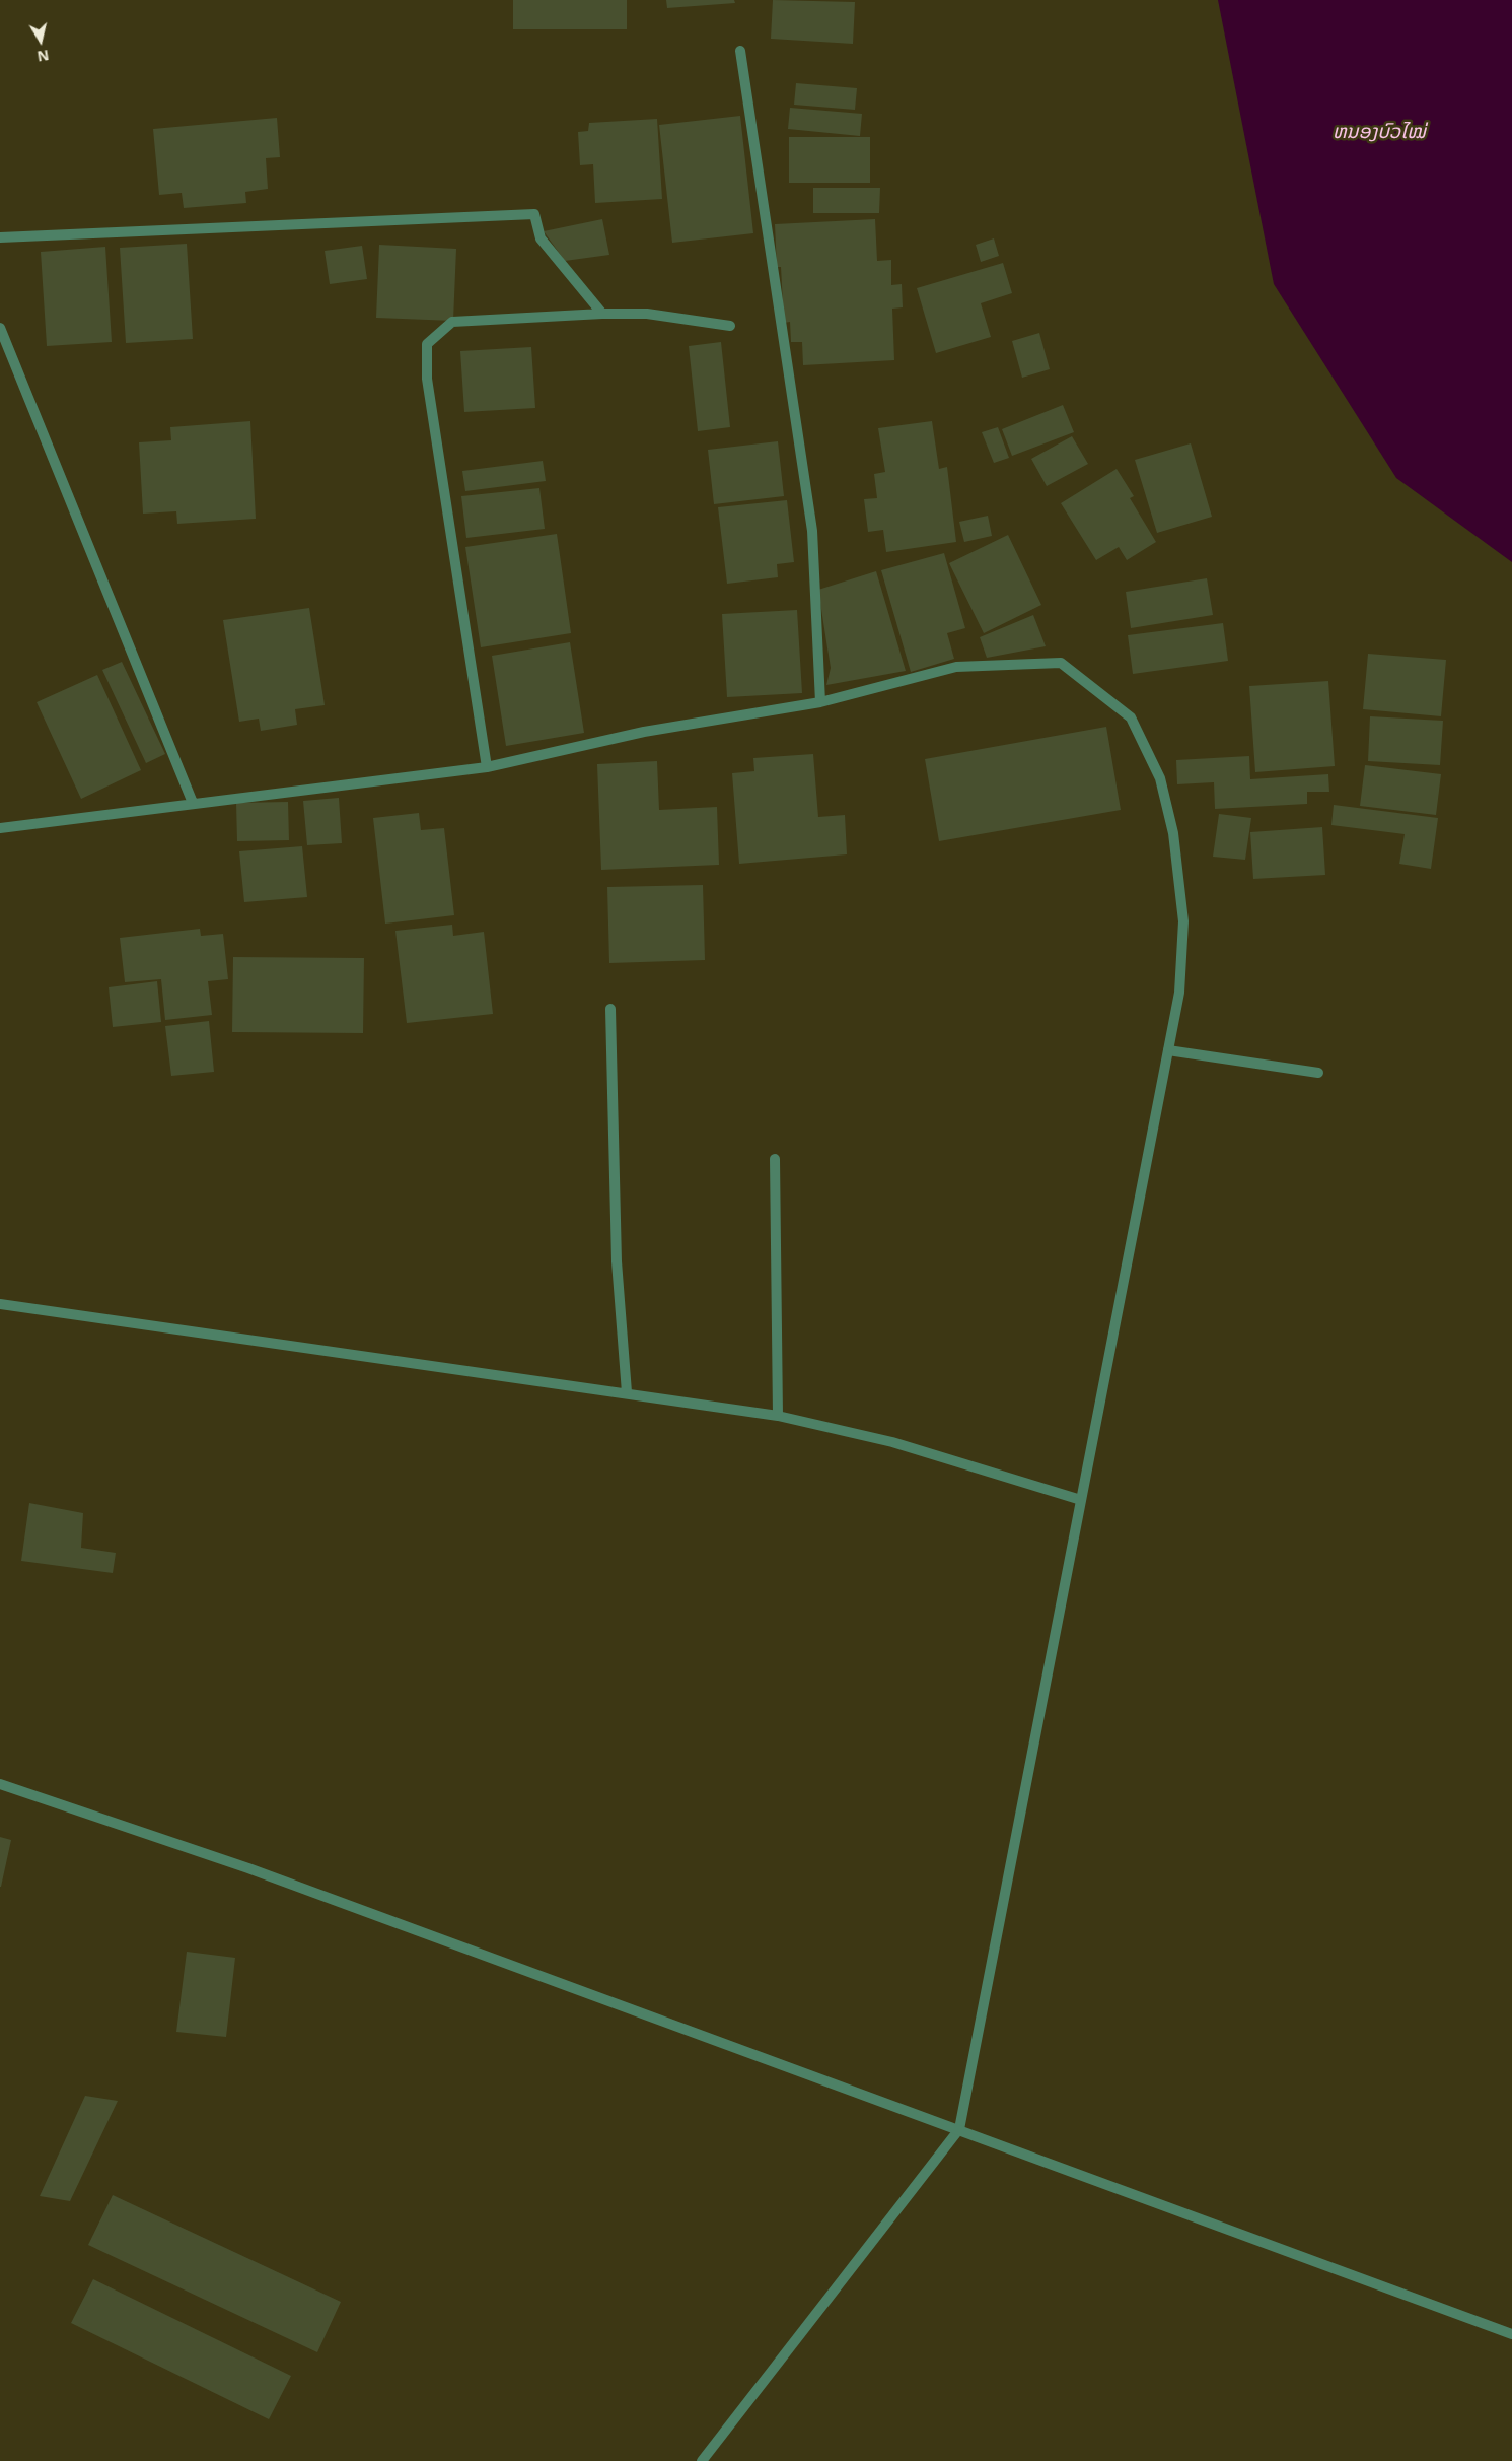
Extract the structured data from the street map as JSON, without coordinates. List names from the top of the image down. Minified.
{"water":["ຫນອງບົວໄໝ່"],"north":"bottom"}
